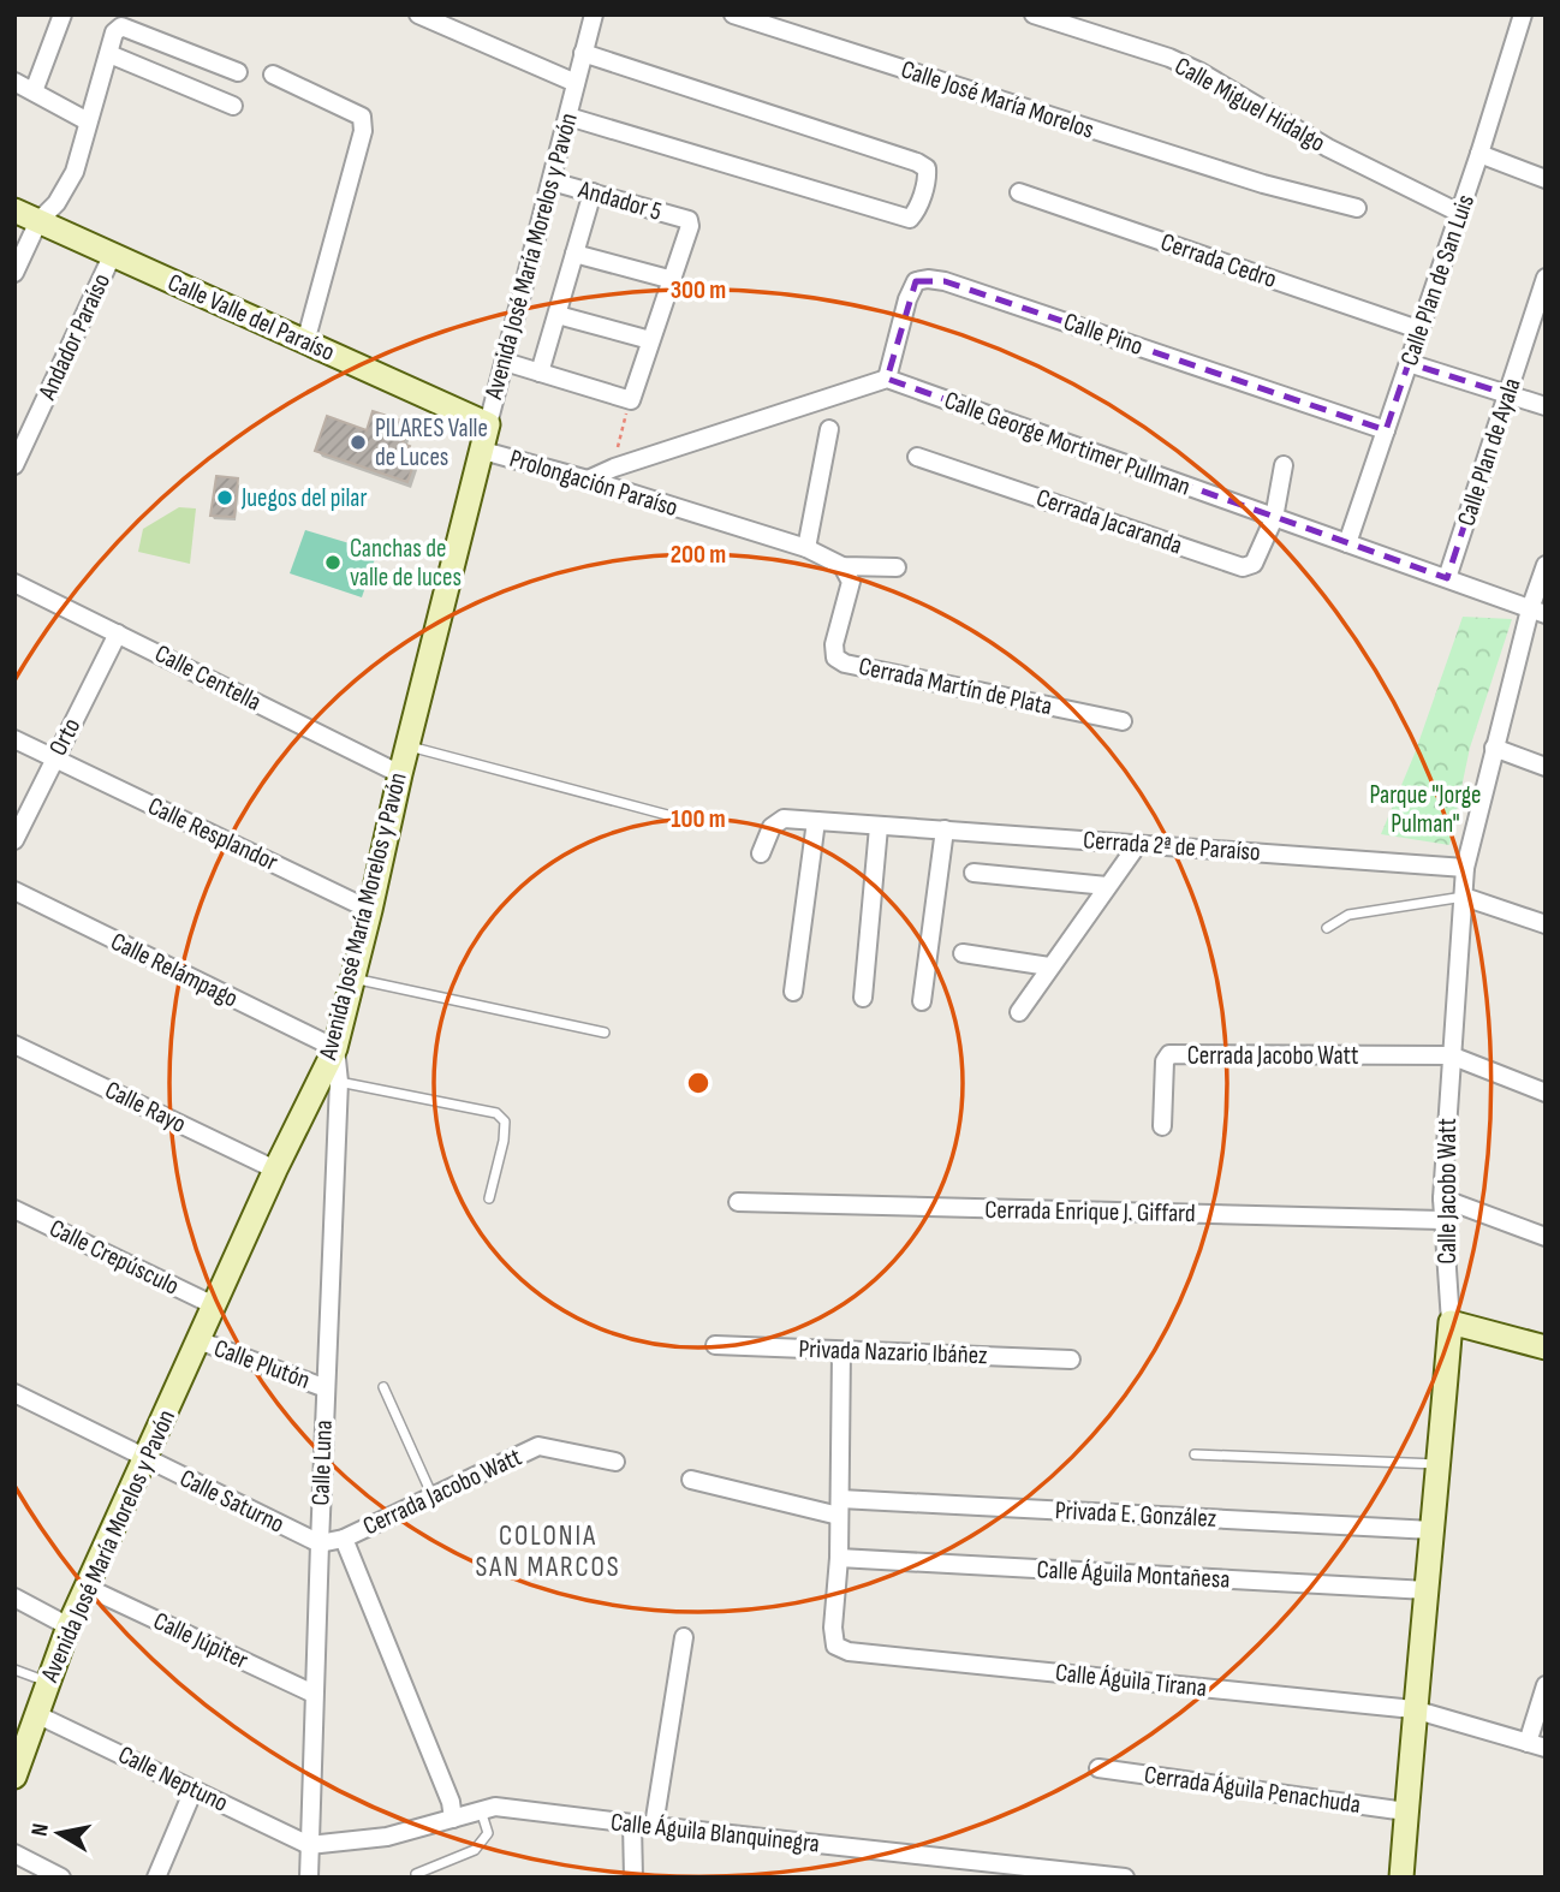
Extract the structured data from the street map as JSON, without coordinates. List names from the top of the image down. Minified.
{"streets":{"street":["Calle José María Morelos","Calle Miguel Hidalgo","Andador 5","Avenida José María Morelos y Pavón","Cerrada Cedro","Calle Plan de San Luis","Calle Valle del Paraíso","Calle Pino","Andador Paraíso","Calle George Mortimer Pullman","Calle Plan de Ayala","Prolongación Paraíso","Cerrada Jacaranda","Calle Centella","Cerrada Martín de Plata","Orto","Calle Resplandor","Cerrada 2ª de Paraíso","Calle Relámpago","Cerrada Jacobo Watt","Calle Rayo","Calle Jacobo Watt","Cerrada Enrique J. Giffard","Calle Crepúsculo","Privada Nazario Ibáñez","Calle Plutón","Calle Luna","Calle Saturno","Privada E. González","Calle Águila Montañesa","Calle Júpiter","Calle Águila Tirana","Calle Neptuno","Cerrada Águila Penachuda","Calle Águila Blanquinegra"]},"crossings":[["Calle Miguel Hidalgo","Calle Plan de San Luis"],["Andador 5","Avenida José María Morelos y Pavón"],["Avenida José María Morelos y Pavón","Calle Valle del Paraíso"],["Avenida José María Morelos y Pavón","Prolongación Paraíso"],["Avenida José María Morelos y Pavón","Calle Centella"],["Avenida José María Morelos y Pavón","Calle Resplandor"],["Avenida José María Morelos y Pavón","Calle Relámpago"],["Avenida José María Morelos y Pavón","Calle Rayo"],["Avenida José María Morelos y Pavón","Calle Crepúsculo"],["Avenida José María Morelos y Pavón","Calle Plutón"],["Avenida José María Morelos y Pavón","Calle Luna"],["Avenida José María Morelos y Pavón","Calle Saturno"],["Avenida José María Morelos y Pavón","Calle Júpiter"],["Avenida José María Morelos y Pavón","Calle Neptuno"],["Cerrada Cedro","Calle Plan de San Luis"],["Calle Plan de San Luis","Calle Pino"],["Calle Plan de San Luis","Calle George Mortimer Pullman"],["Calle Valle del Paraíso","Andador Paraíso"],["Calle Pino","Calle George Mortimer Pullman"],["Calle George Mortimer Pullman","Calle Plan de Ayala"],["Calle George Mortimer Pullman","Cerrada Jacaranda"],["Calle George Mortimer Pullman","Calle Jacobo Watt"],["Prolongación Paraíso","Cerrada Martín de Plata"],["Calle Centella","Orto"],["Orto","Calle Resplandor"],["Cerrada 2ª de Paraíso","Calle Jacobo Watt"],["Calle Relámpago","Calle Luna"],["Cerrada Jacobo Watt","Calle Jacobo Watt"],["Cerrada Jacobo Watt","Calle Luna"],["Cerrada Jacobo Watt","Calle Saturno"],["Calle Jacobo Watt","Cerrada Enrique J. Giffard"],["Calle Jacobo Watt","Privada E. González"],["Calle Jacobo Watt","Calle Águila Montañesa"],["Calle Jacobo Watt","Calle Águila Tirana"],["Calle Jacobo Watt","Cerrada Águila Penachuda"],["Calle Plutón","Calle Luna"],["Calle Luna","Calle Saturno"],["Calle Luna","Calle Júpiter"],["Calle Luna","Calle Neptuno"],["Calle Luna","Calle Águila Blanquinegra"],["Calle Águila Montañesa","Calle Águila Tirana"],["Calle Neptuno","Calle Águila Blanquinegra"]],"districts":["COLONIA SAN MARCOS"],"parks":["Parque \"Jorge Pulman\""],"places":["PILARES Valle de Luces","Juegos del pilar","Canchas de valle de luces"],"north":"left","rings":["300 m","200 m","100 m"]}
